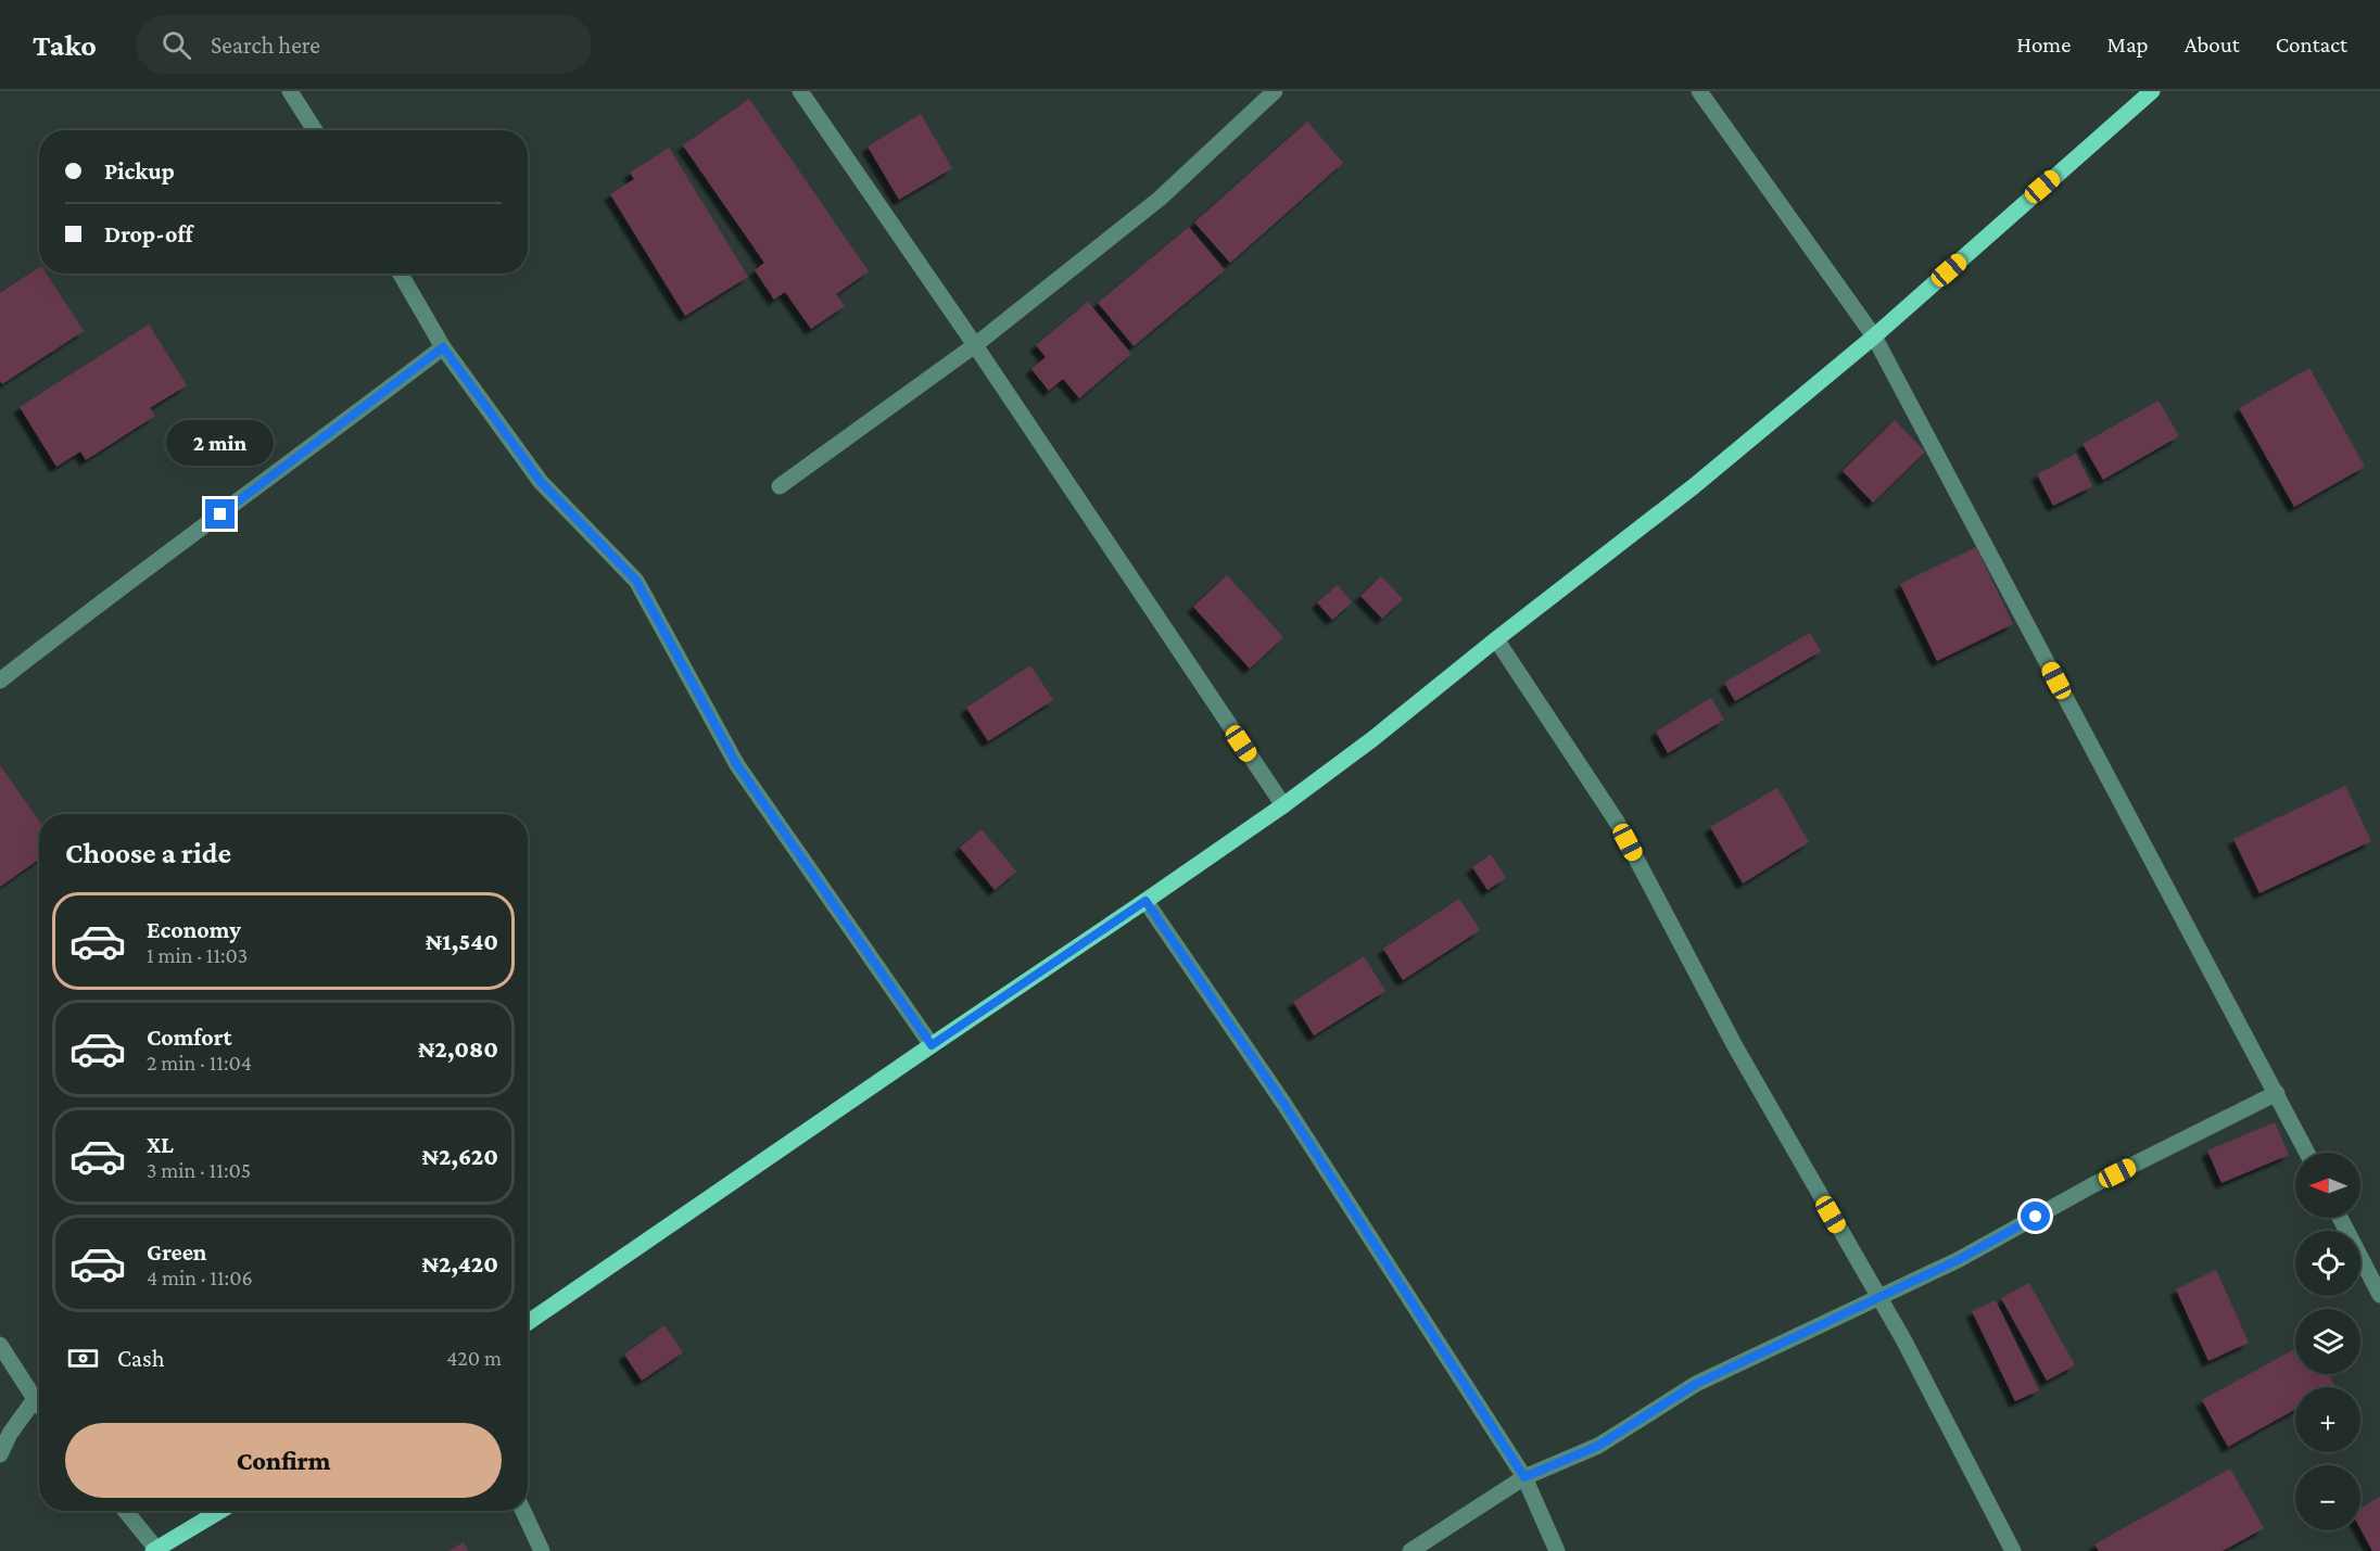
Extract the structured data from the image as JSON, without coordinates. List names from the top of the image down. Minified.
{"north":"left","page":{"header":"Tako","search":"Search here","nav":["Home","Map","About","Contact"],"banner":["Pickup","Drop-off"],"bubble":"2 min","heading":"Choose a ride","list":[{"name":"Economy","note":"1 min · 11:03","value":"₦1,540"},{"name":"Comfort","note":"2 min · 11:04","value":"₦2,080"},{"name":"XL","note":"3 min · 11:05","value":"₦2,620"},{"name":"Green","note":"4 min · 11:06","value":"₦2,420"}],"map_buttons":["+","−"],"pay":["Cash","420 m"],"buttons":"Confirm"}}
